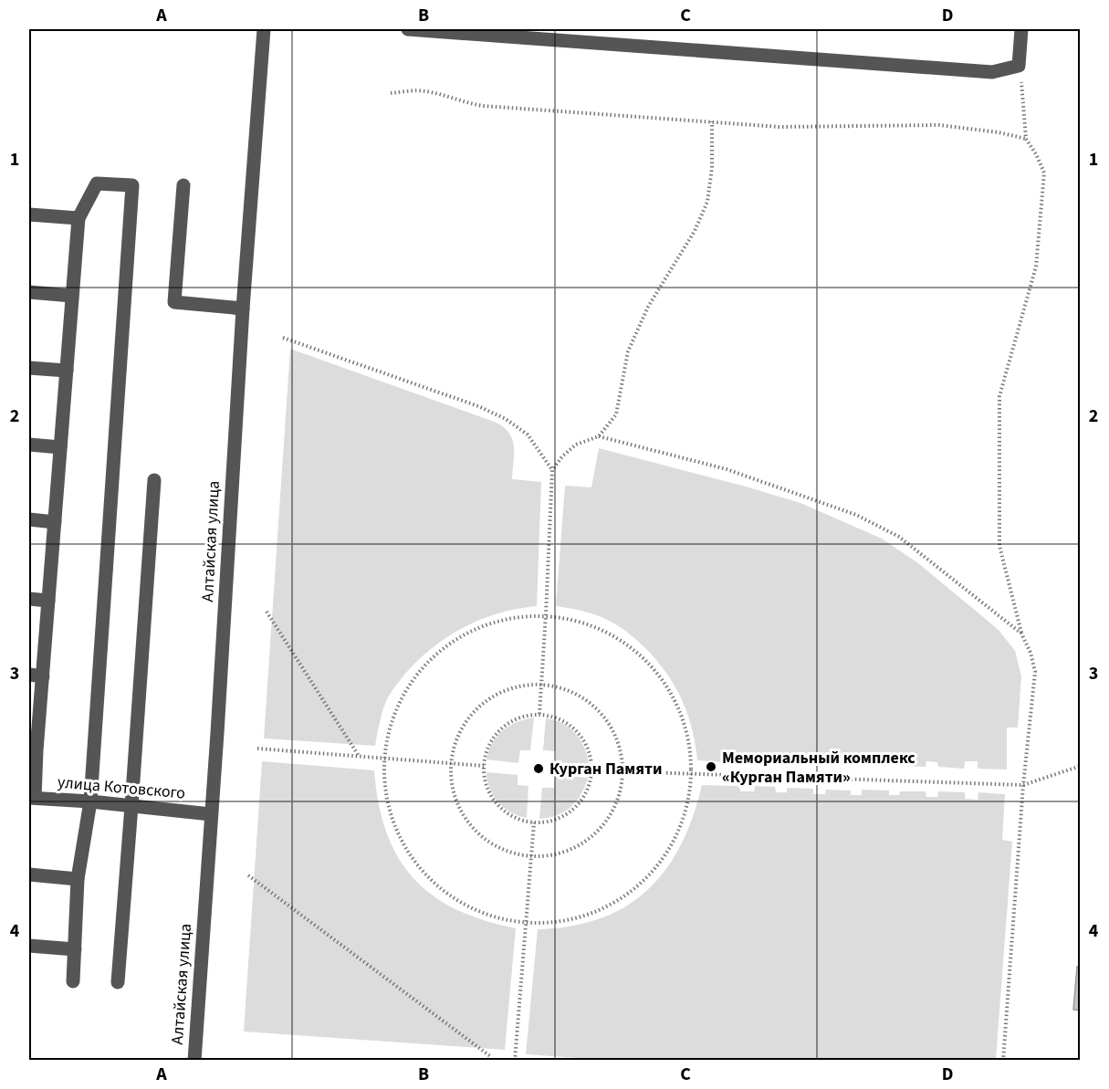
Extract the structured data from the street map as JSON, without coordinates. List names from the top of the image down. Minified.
{"streets":{"street":["Алтайская улица","улица Котовского"]},"crossings":[["Алтайская улица","улица Котовского"]],"places":["Мемориальный комплекс «Курган Памяти»","Курган Памяти"],"grid":{"columns":["A","B","C","D"],"rows":["1","2","3","4"]}}
